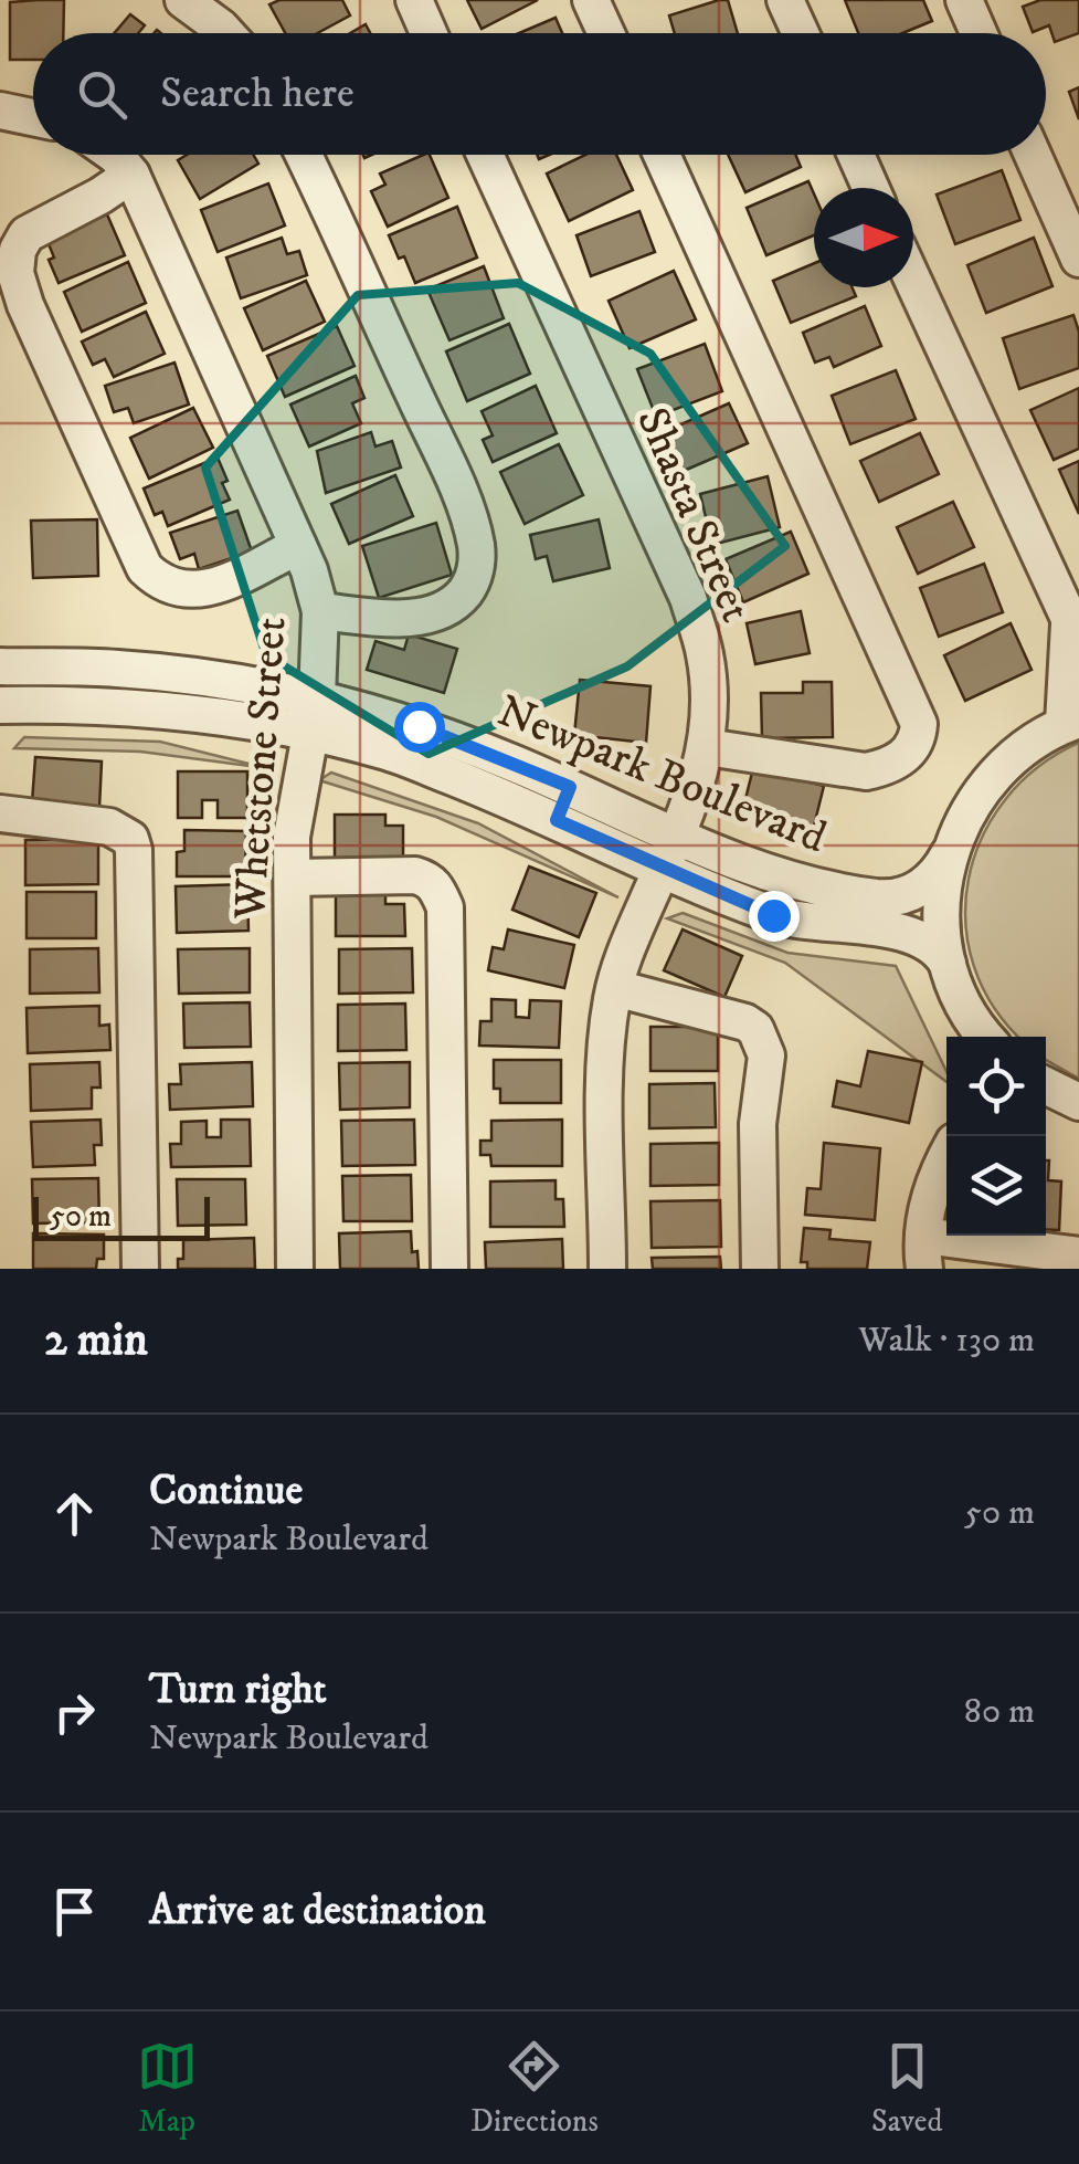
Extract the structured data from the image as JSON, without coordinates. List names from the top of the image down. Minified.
{"streets":{"street":["Shasta Street","Whetstone Street","Newpark Boulevard"]},"crossings":[["Shasta Street","Newpark Boulevard"],["Whetstone Street","Newpark Boulevard"]],"scale_bar":"50 m","north":"right","page":{"search":"Search here","scale":"50 m","heading":["2 min","Walk · 130 m"],"list":[["Continue","Newpark Boulevard","50 m"],["Turn right","Newpark Boulevard","80 m"],"Arrive at destination"],"nav":["Map","Directions","Saved"]}}
